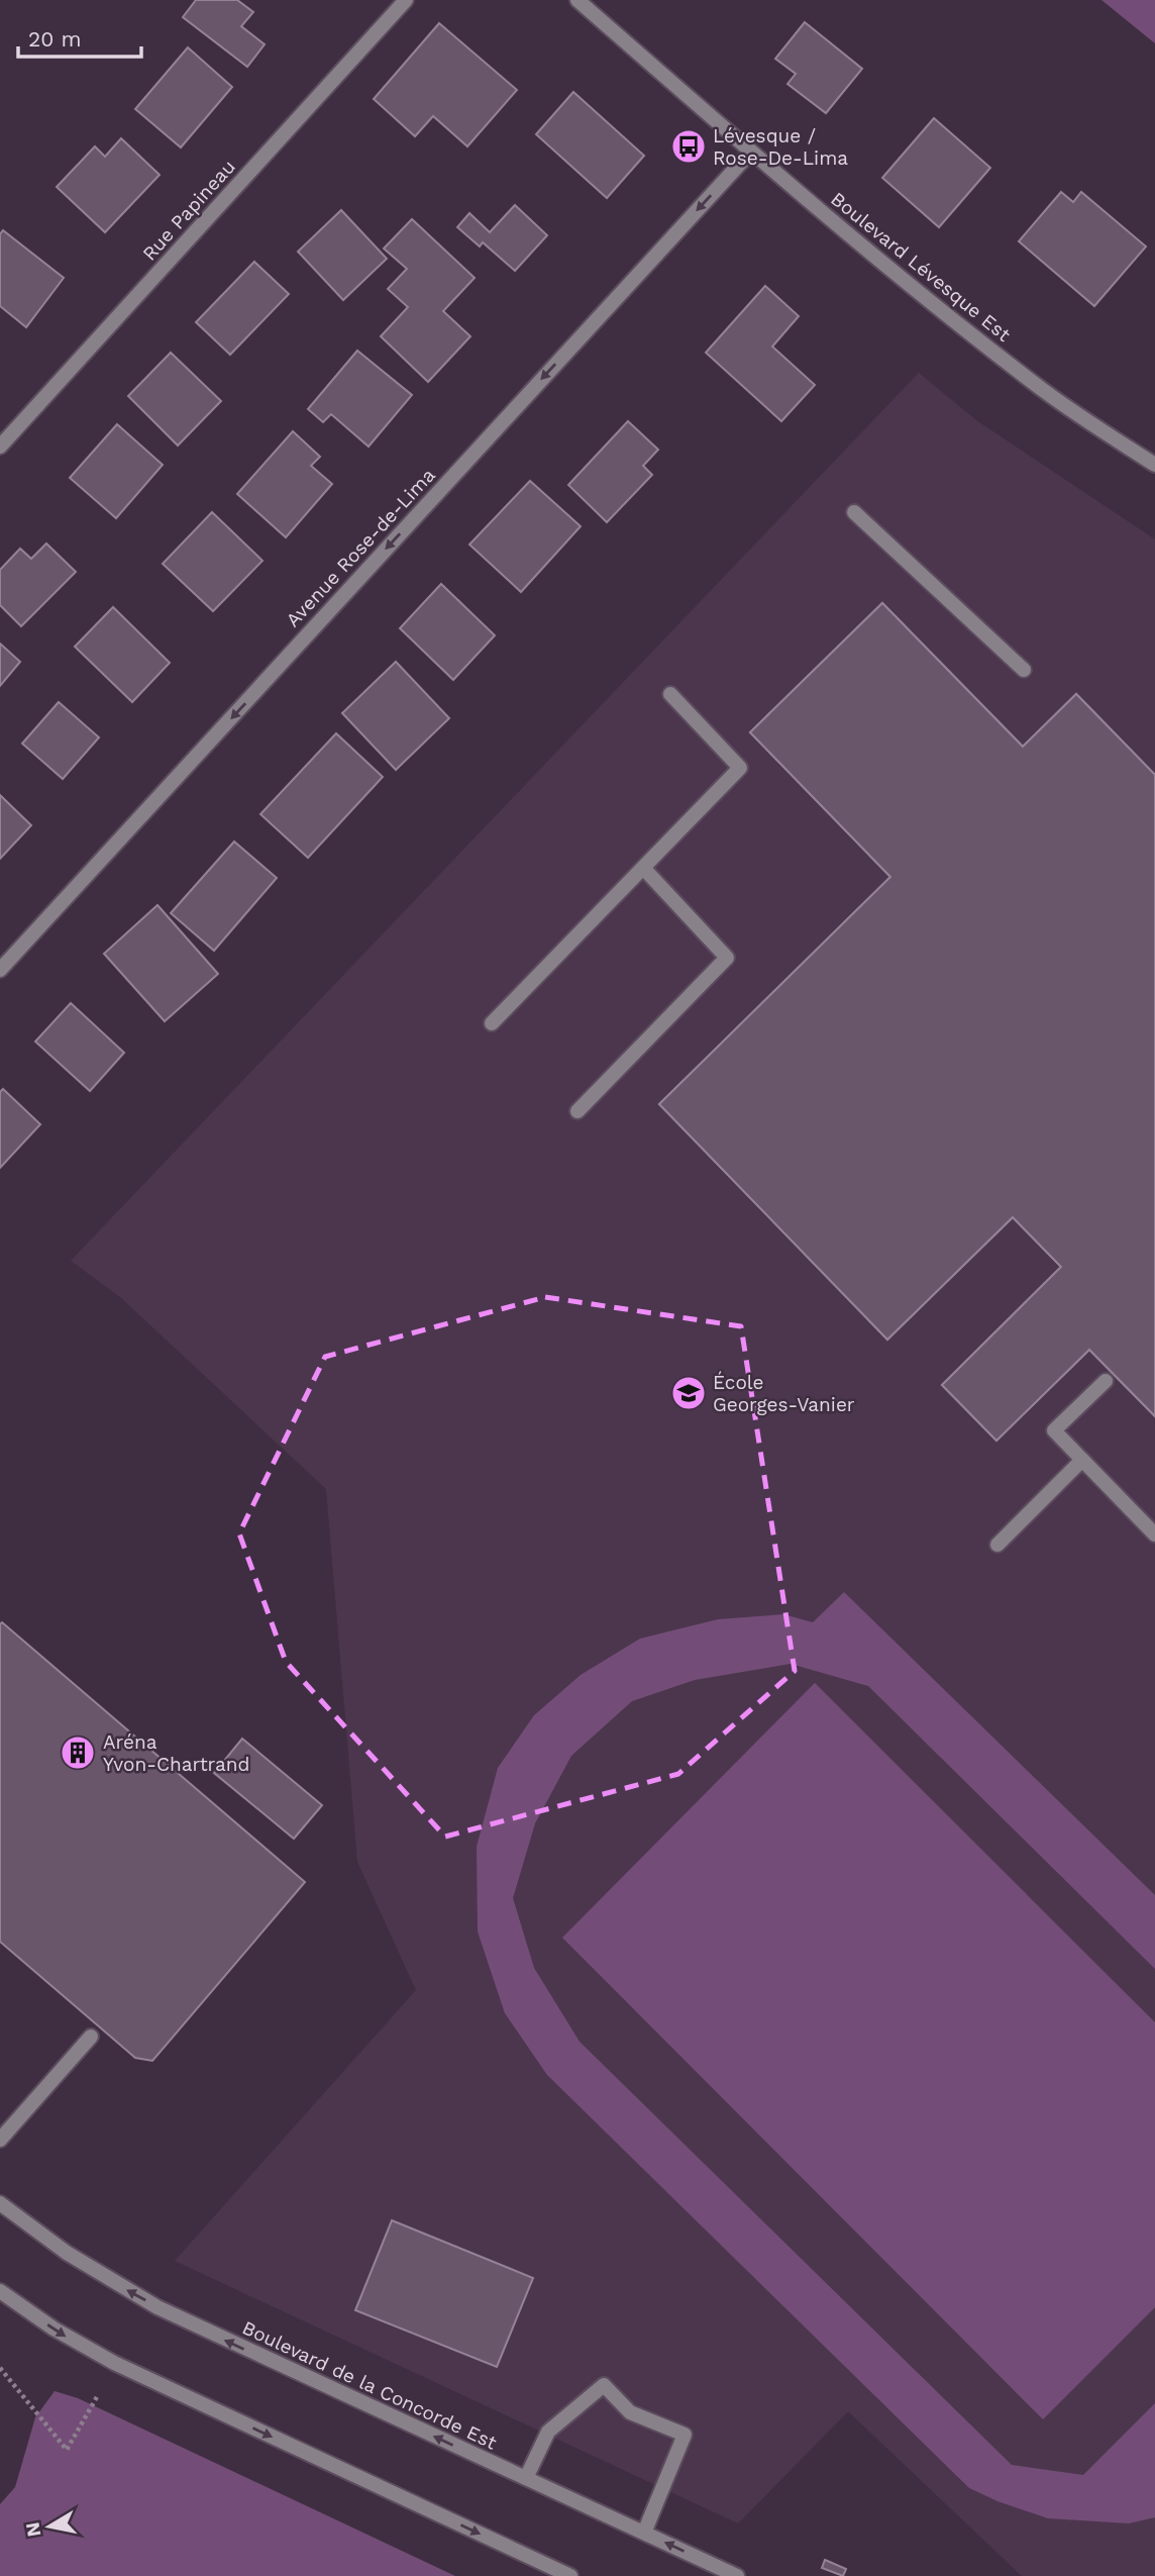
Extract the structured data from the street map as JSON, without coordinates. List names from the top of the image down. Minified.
{"streets":{"street":["Rue Papineau","Boulevard Lévesque Est","Avenue Rose-de-Lima","Boulevard de la Concorde Est"]},"crossings":[["Boulevard Lévesque Est","Avenue Rose-de-Lima"]],"one_way":["Avenue Rose-de-Lima"],"places":{"bus stop":["Lévesque / Rose-De-Lima"],"school or university":["École Georges-Vanier"],"building":["Aréna Yvon-Chartrand"]},"scale_bar":"20 m","north":"left"}
